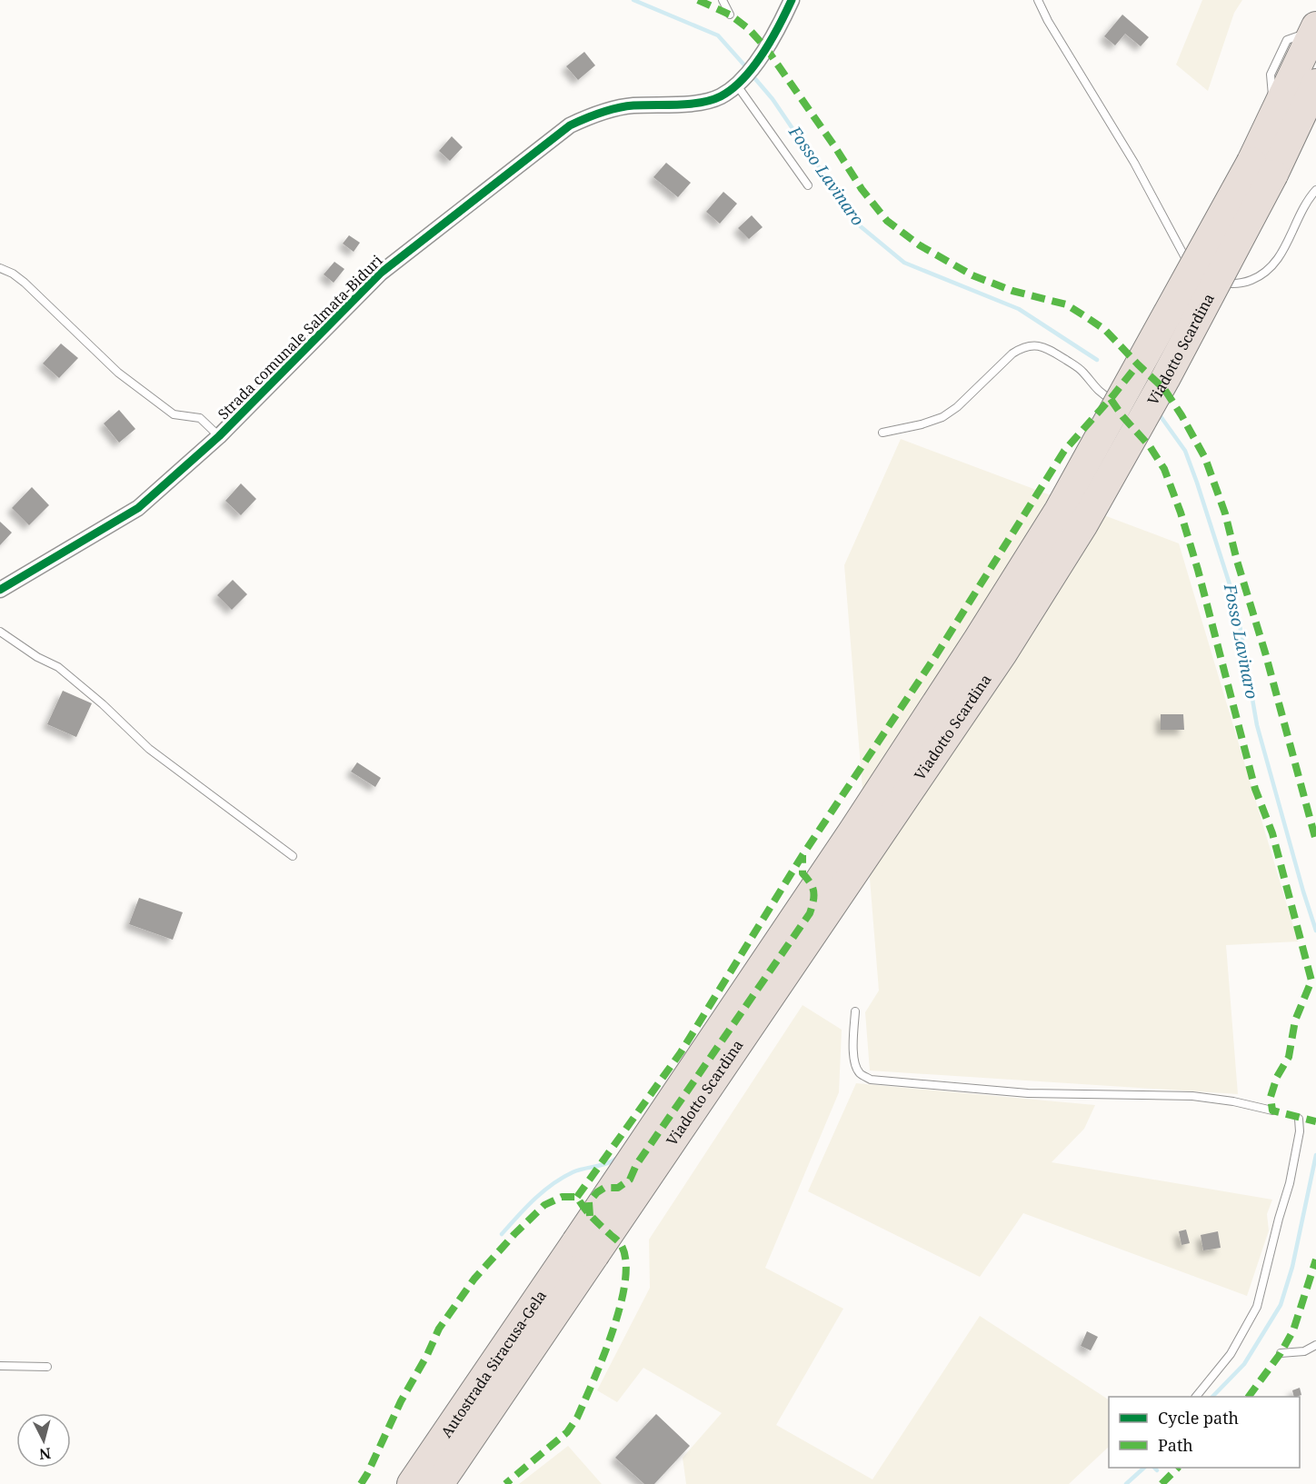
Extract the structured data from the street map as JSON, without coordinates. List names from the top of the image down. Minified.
{"streets":{"highway":["Viadotto Scardina","Autostrada Siracusa-Gela"],"street":["Strada comunale Salmata-Biduri"]},"crossings":[["Viadotto Scardina","Autostrada Siracusa-Gela"]],"water":["Fosso Lavinaro"],"legend":["Cycle path","Path"],"north":"bottom"}
